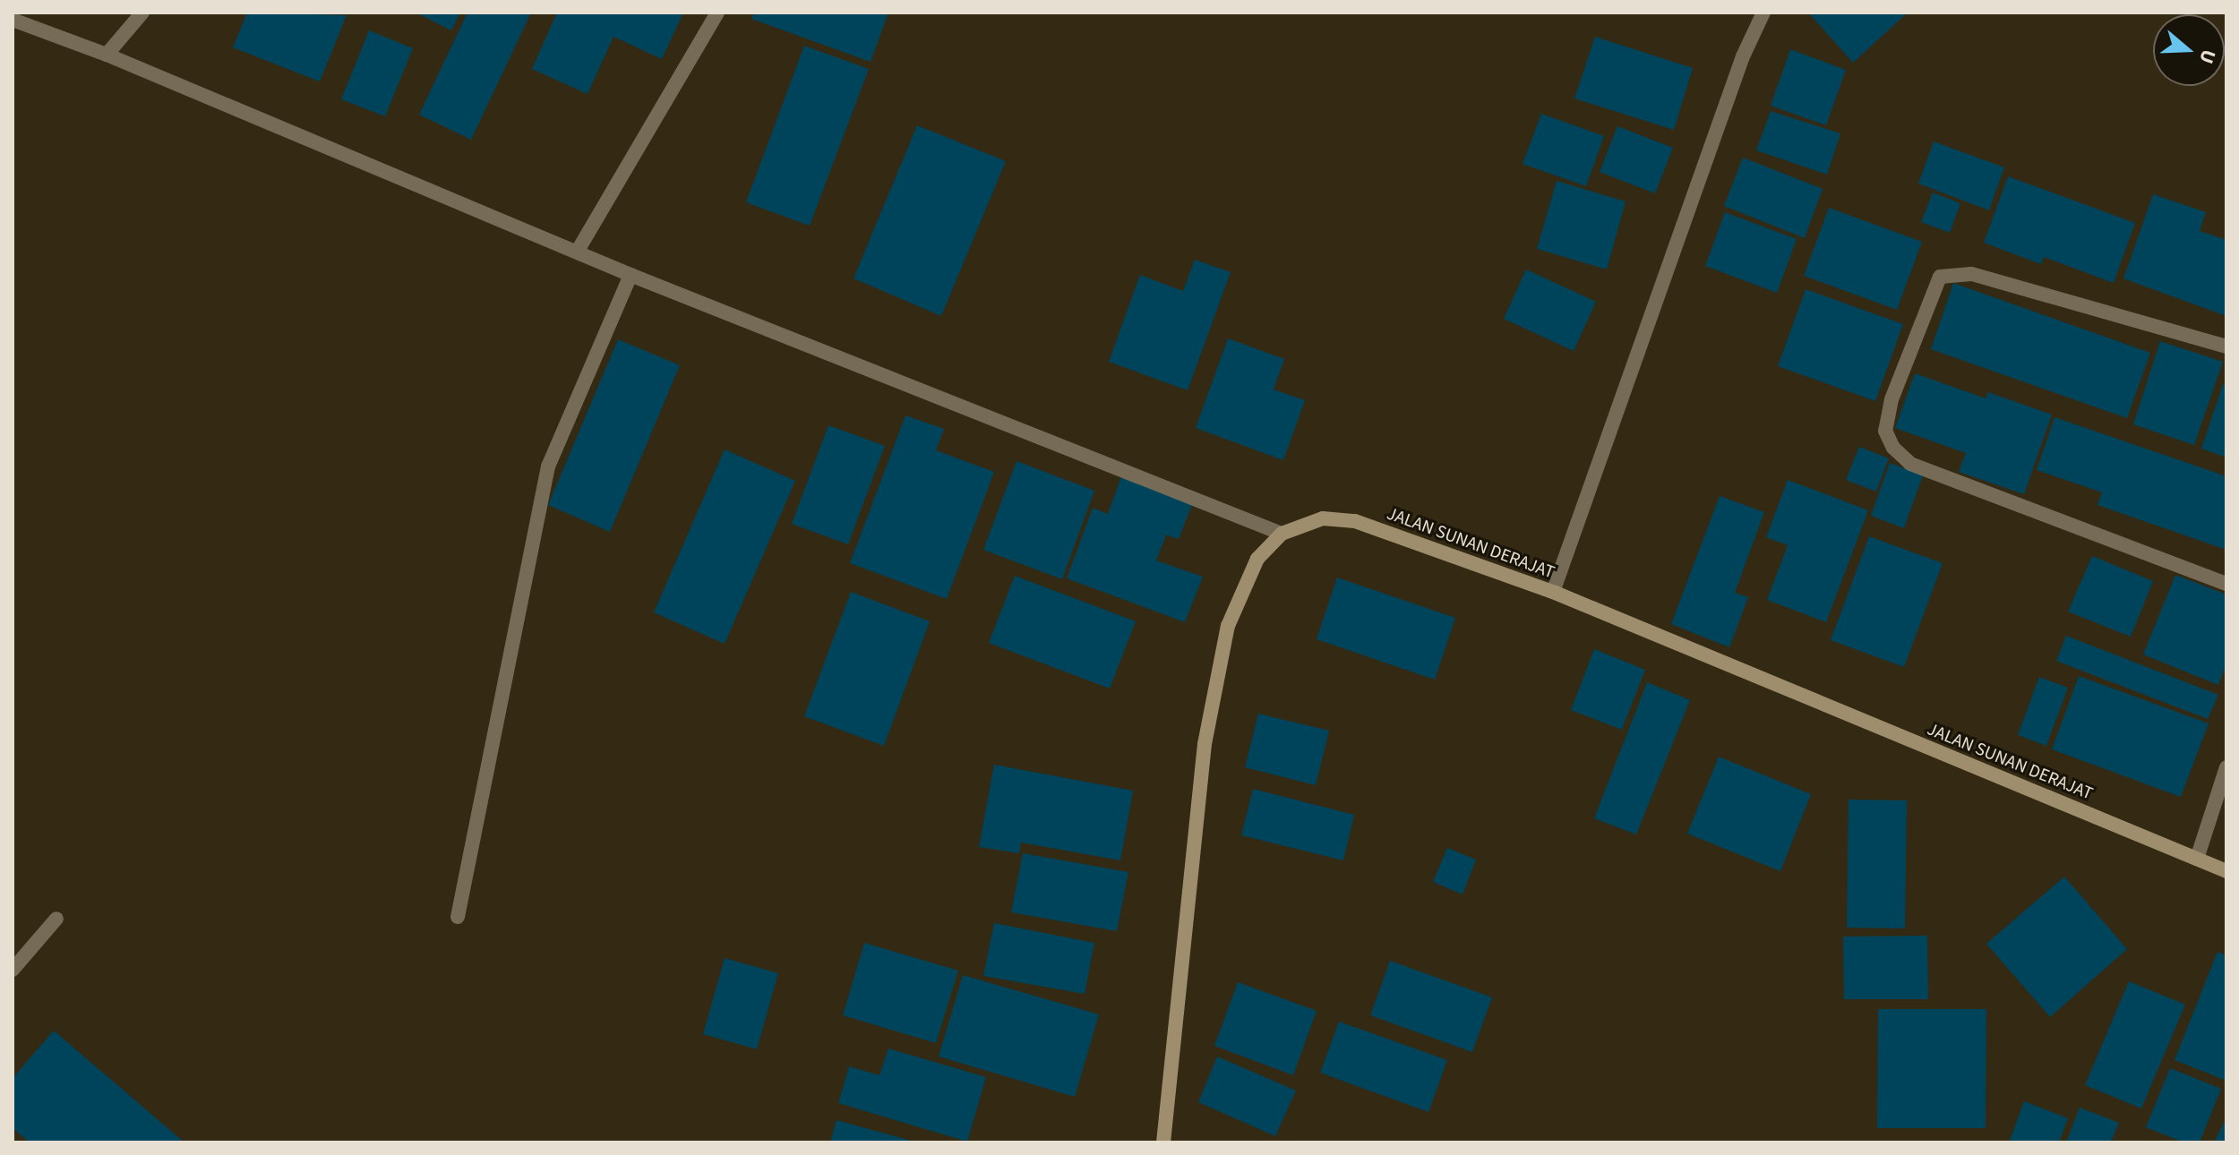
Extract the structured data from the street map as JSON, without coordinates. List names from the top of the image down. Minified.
{"streets":{"street":["JALAN SUNAN DERAJAT"]},"north":"right"}
